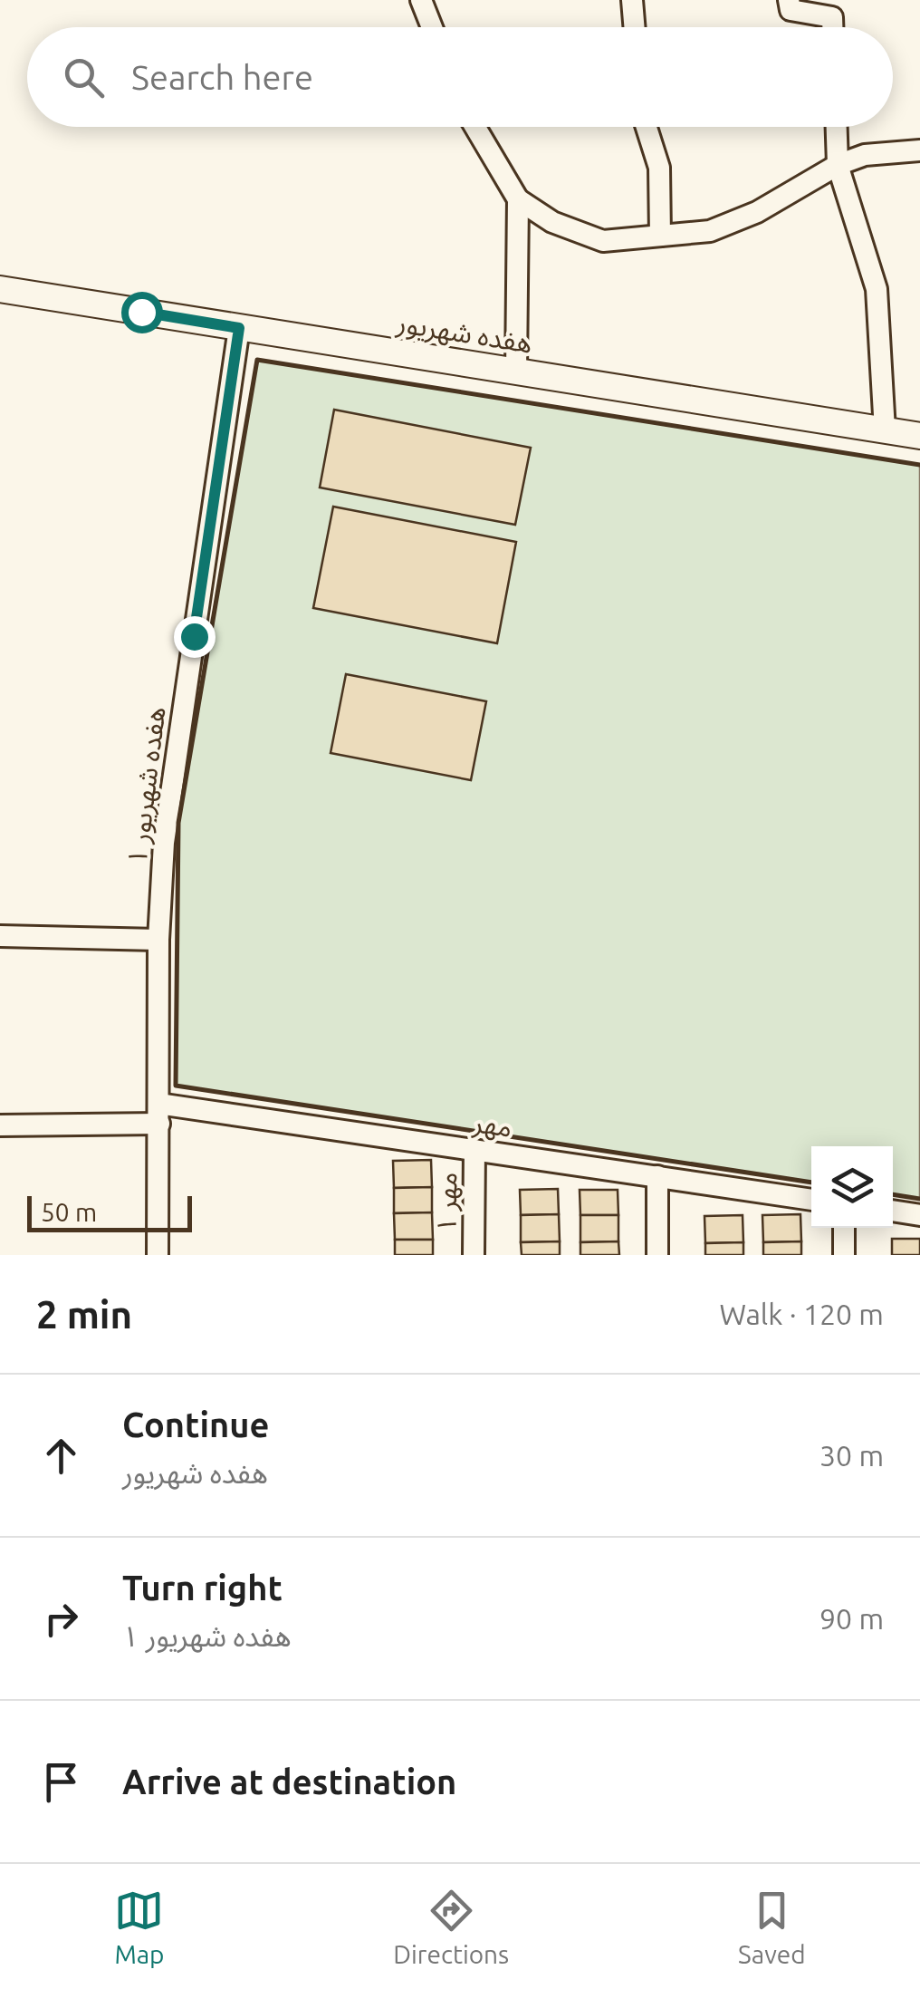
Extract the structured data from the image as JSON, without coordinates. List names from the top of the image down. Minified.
{"streets":{"street":["هفده شهریور","هفده شهریور ۱","مهر","مهر ۱"]},"crossings":[["هفده شهریور","هفده شهریور ۱"],["هفده شهریور ۱","مهر"],["مهر","مهر ۱"]],"scale_bar":"50 m","page":{"search":"Search here","scale":"50 m","heading":["2 min","Walk · 120 m"],"list":[["Continue","هفده شهریور","30 m"],["Turn right","هفده شهریور ۱","90 m"],"Arrive at destination"],"nav":["Map","Directions","Saved"]}}
